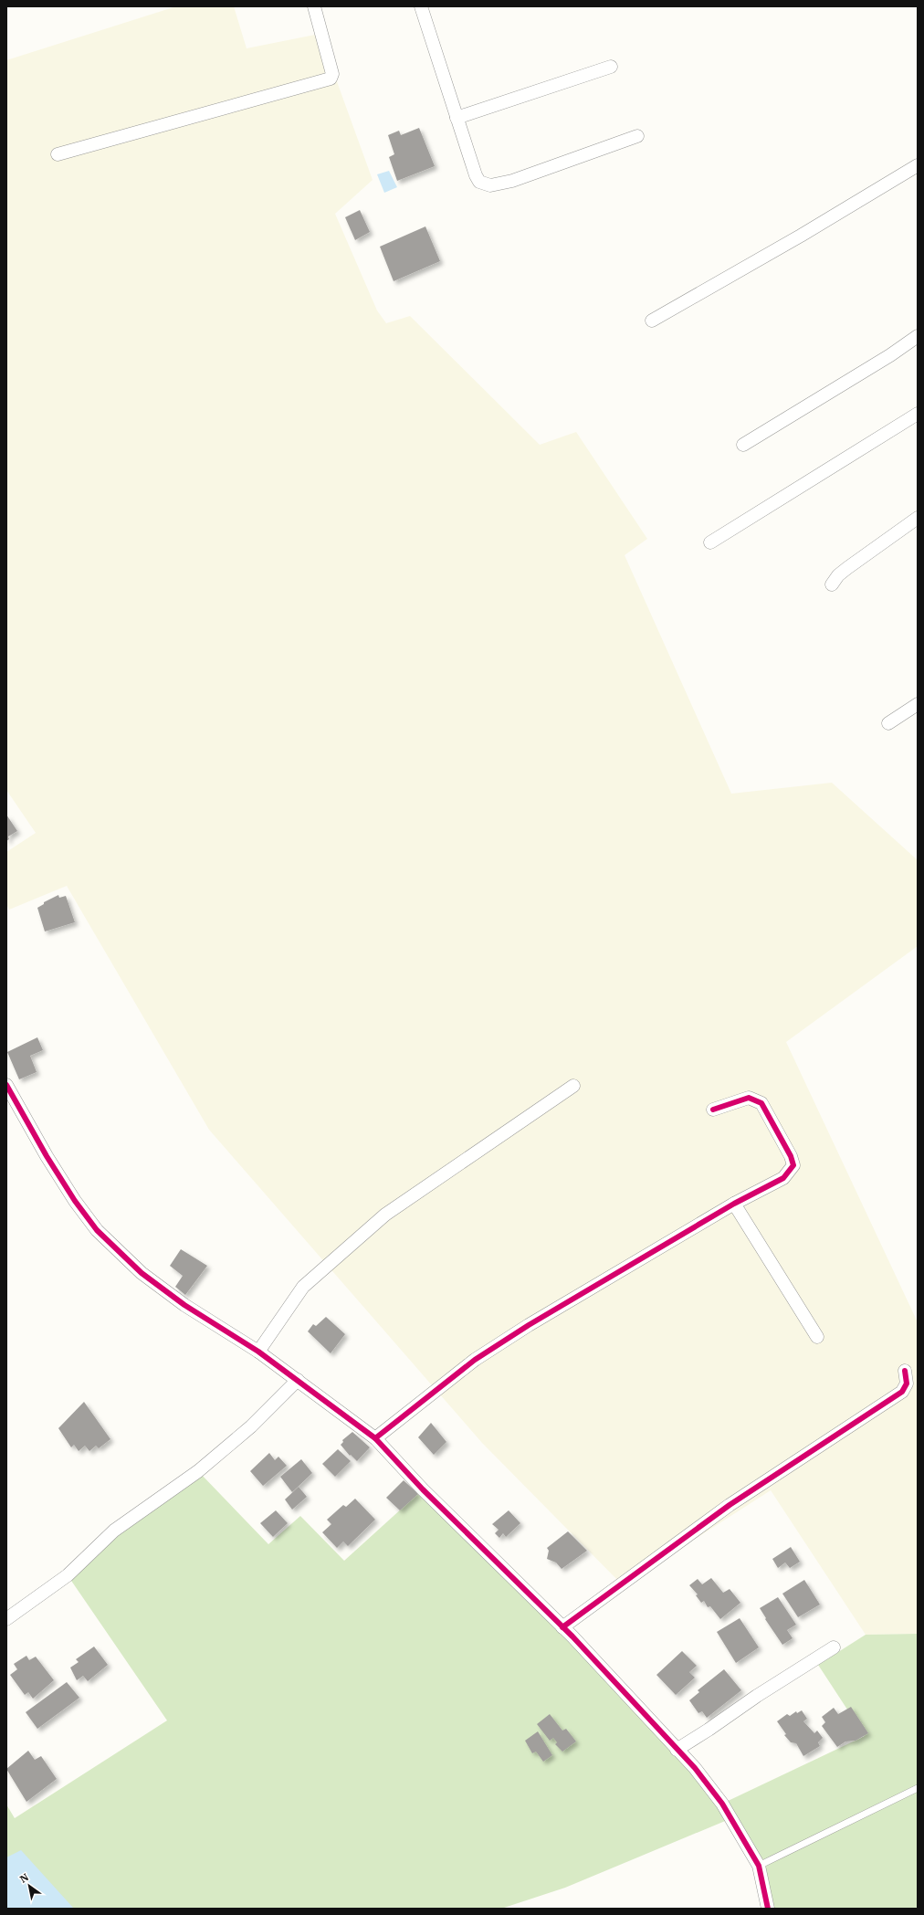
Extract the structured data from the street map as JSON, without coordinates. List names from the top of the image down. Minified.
{"north":"top left"}
